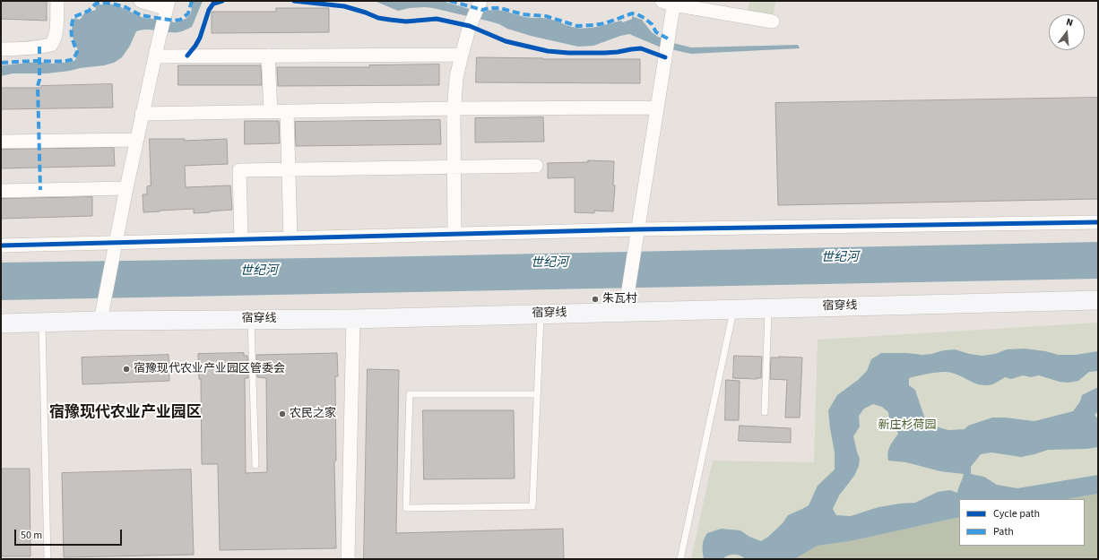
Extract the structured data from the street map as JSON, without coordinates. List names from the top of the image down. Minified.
{"streets":{"main road":["宿穿线"]},"districts":["宿豫现代农业产业园区"],"water":["世纪河"],"parks":["新庄杉荷园"],"places":["朱瓦村","宿豫现代农业产业园区管委会","农民之家"],"legend":["Cycle path","Path"],"scale_bar":"50 m","north":"top"}
